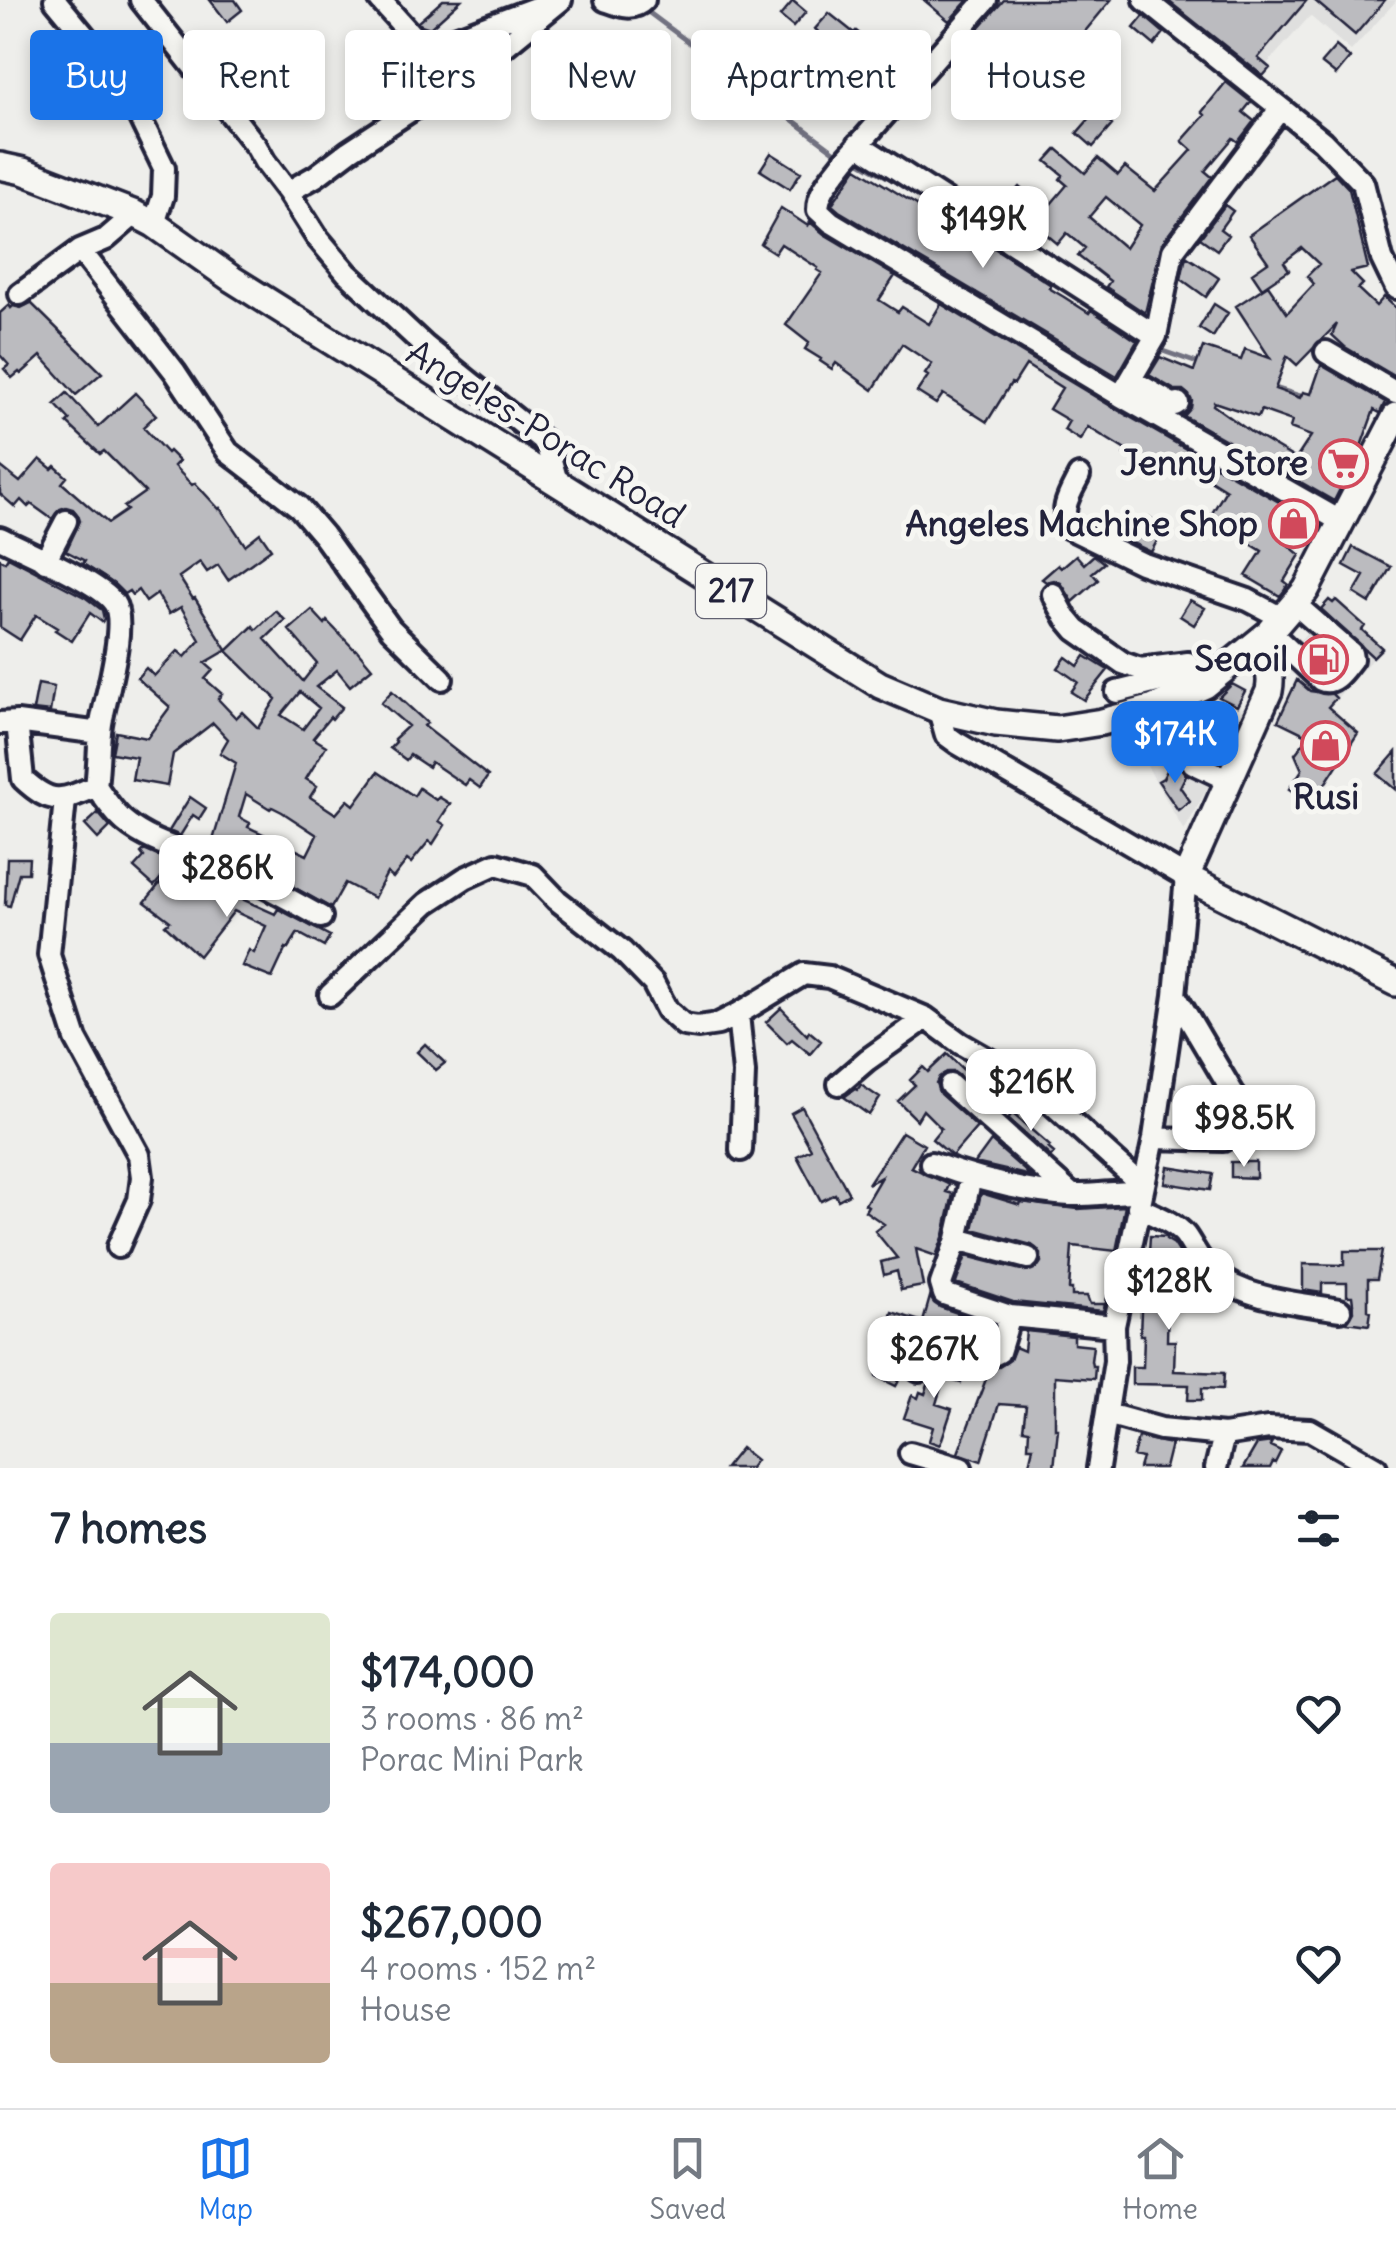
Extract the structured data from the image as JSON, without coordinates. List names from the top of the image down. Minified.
{"streets":{"main road":["Angeles-Porac Road","217"]},"places":{"supermarket":["Jenny Store"],"shop":["Angeles Machine Shop","Rusi"],"fuel station":["Seaoil"]},"page":{"chip":["Buy","Rent","Filters","New","Apartment","House"],"price":["$149K","$174K","$286K","$216K","$98.5K","$128K","$267K"],"heading":"7 homes","list":[{"name":"$174,000","note":"3 rooms · 86 m² · Porac Mini Park"},{"name":"$267,000","note":"4 rooms · 152 m² · House"}],"tabs":["Map","Saved","Home"]}}
